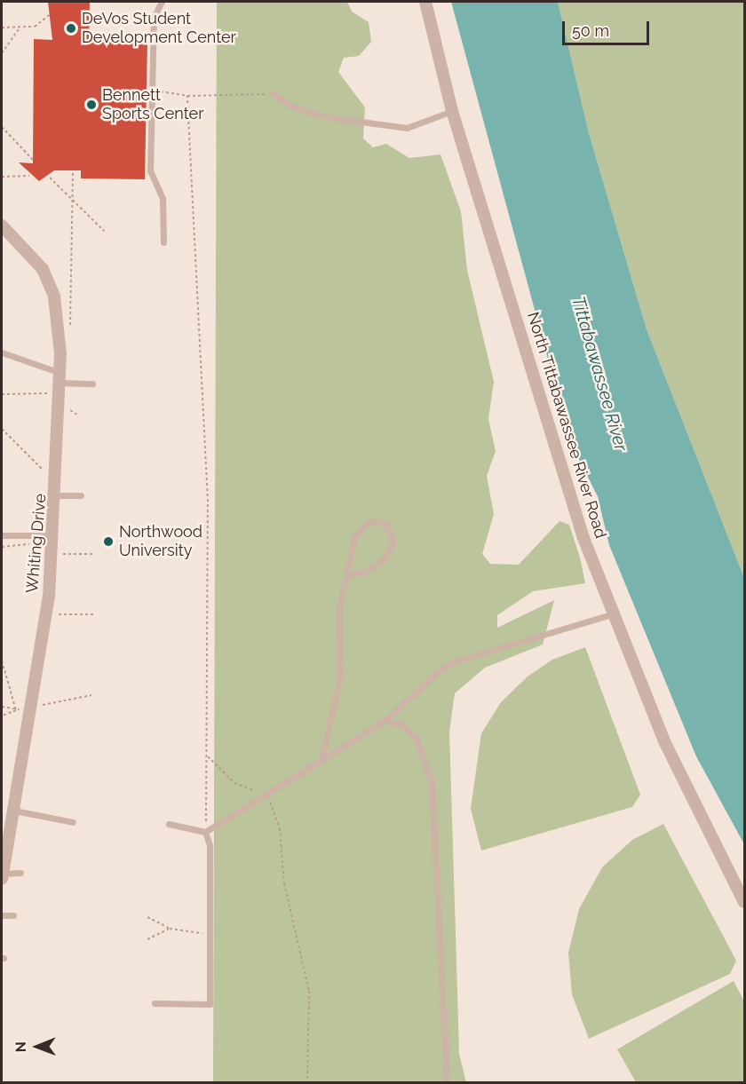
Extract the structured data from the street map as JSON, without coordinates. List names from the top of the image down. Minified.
{"streets":{"street":["North Tittabawassee River Road","Whiting Drive"]},"water":["Tittabawassee River"],"places":["DeVos Student Development Center","Bennett Sports Center","Northwood University"],"scale_bar":"50 m","north":"left"}
